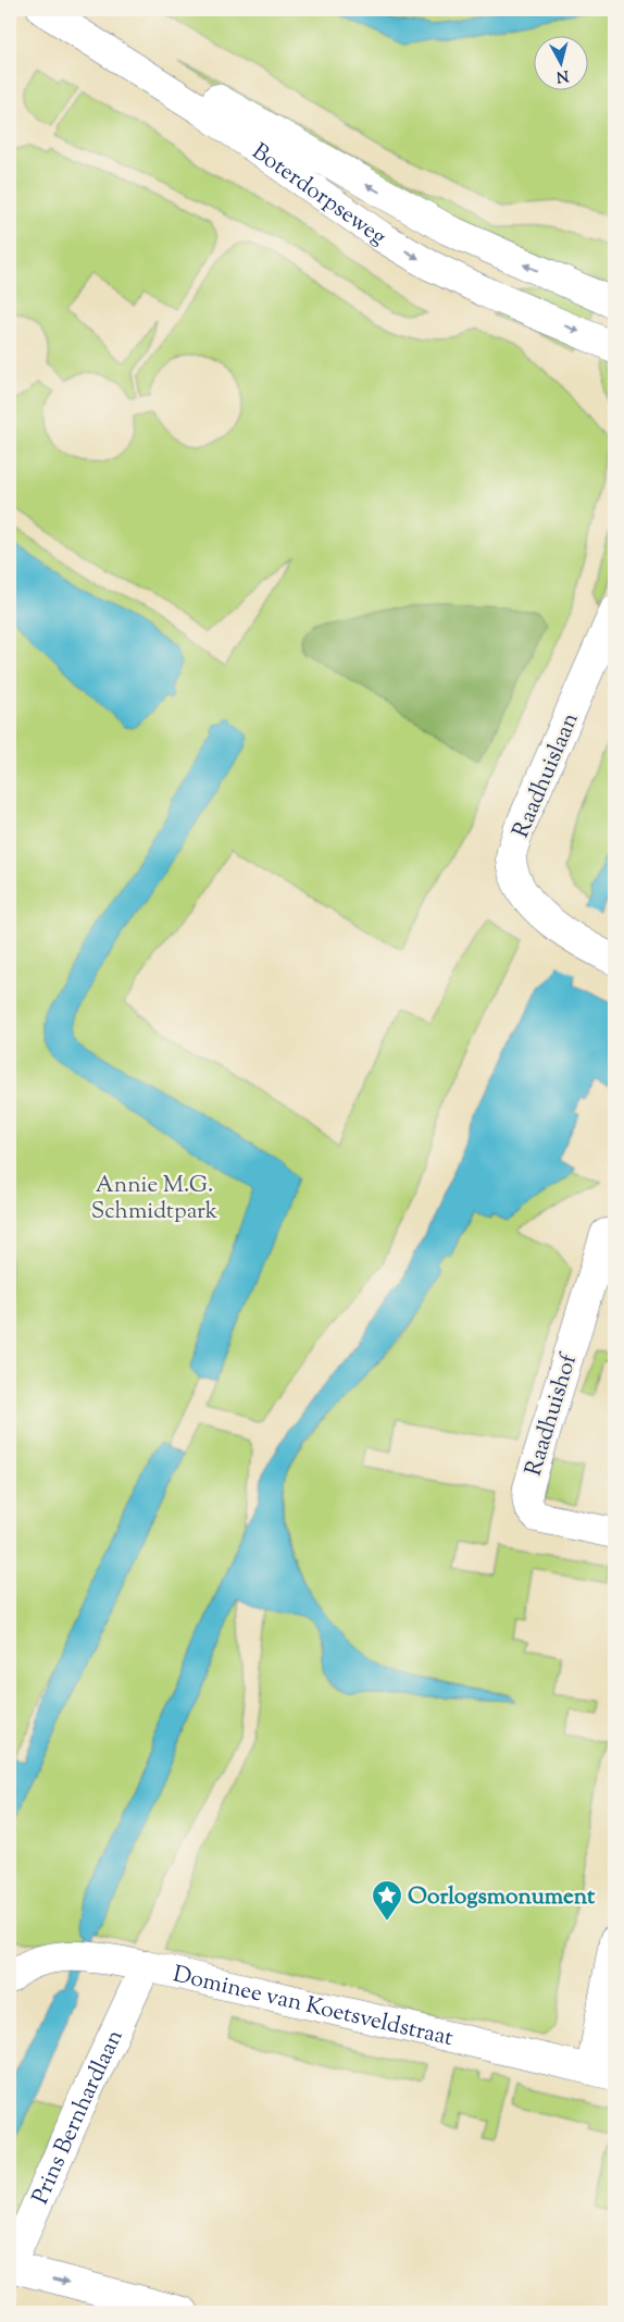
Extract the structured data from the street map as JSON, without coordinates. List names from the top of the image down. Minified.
{"streets":{"street":["Boterdorpseweg","Raadhuislaan","Raadhuishof","Dominee van Koetsveldstraat","Prins Bernhardlaan"]},"crossings":[["Dominee van Koetsveldstraat","Prins Bernhardlaan"]],"parks":["Annie M.G. Schmidtpark"],"places":{"place":["Oorlogsmonument"]},"north":"bottom"}
